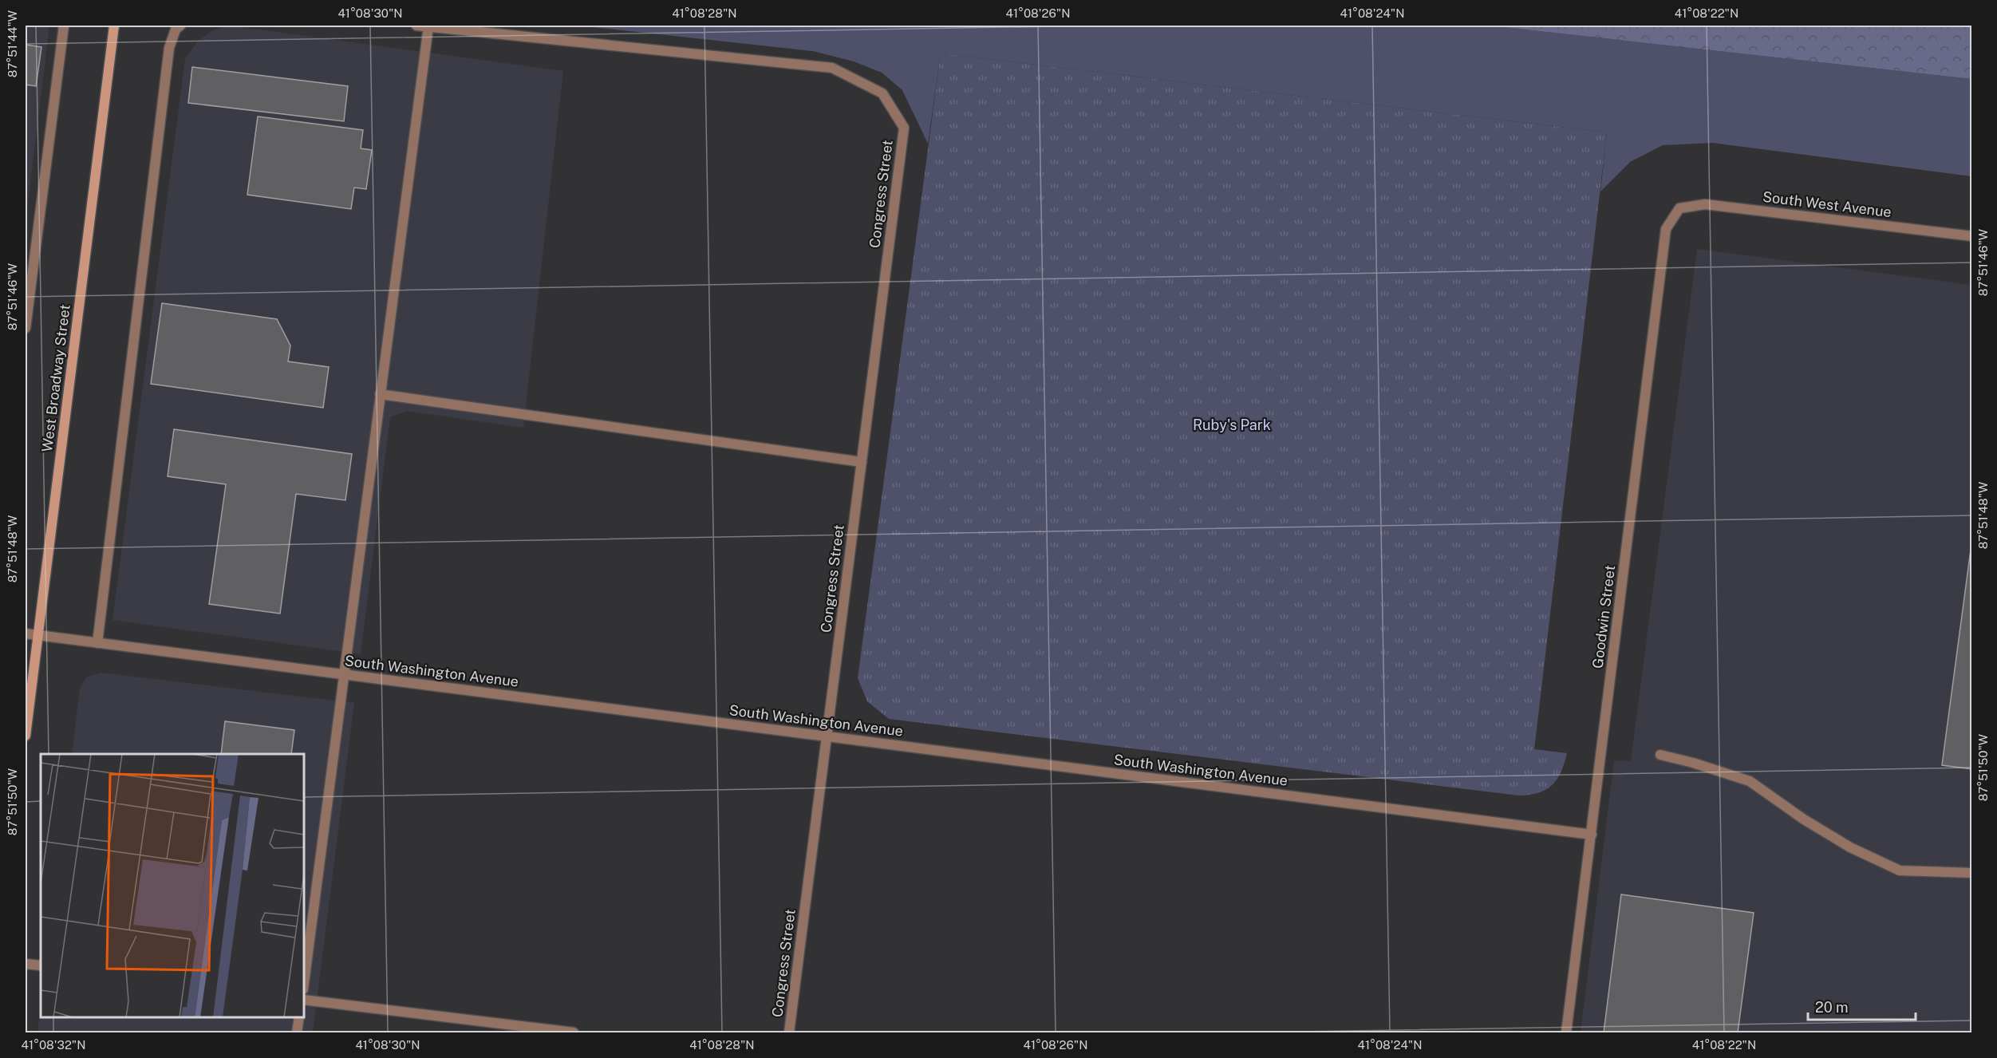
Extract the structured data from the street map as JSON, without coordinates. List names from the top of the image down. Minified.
{"streets":{"main road":["West Broadway Street"],"street":["Congress Street","South West Avenue","Goodwin Street","South Washington Avenue"]},"crossings":[["Congress Street","South Washington Avenue"],["South West Avenue","Goodwin Street"],["West Broadway Street","South Washington Avenue"],["Goodwin Street","South Washington Avenue"]],"parks":["Ruby's Park"],"scale_bar":"20 m","coordinates":["41°08'30\"N","41°08'28\"N","41°08'26\"N","41°08'24\"N","41°08'22\"N","87°51'44\"W","87°51'46\"W","87°51'48\"W","87°51'50\"W","41°08'32\"N"]}
